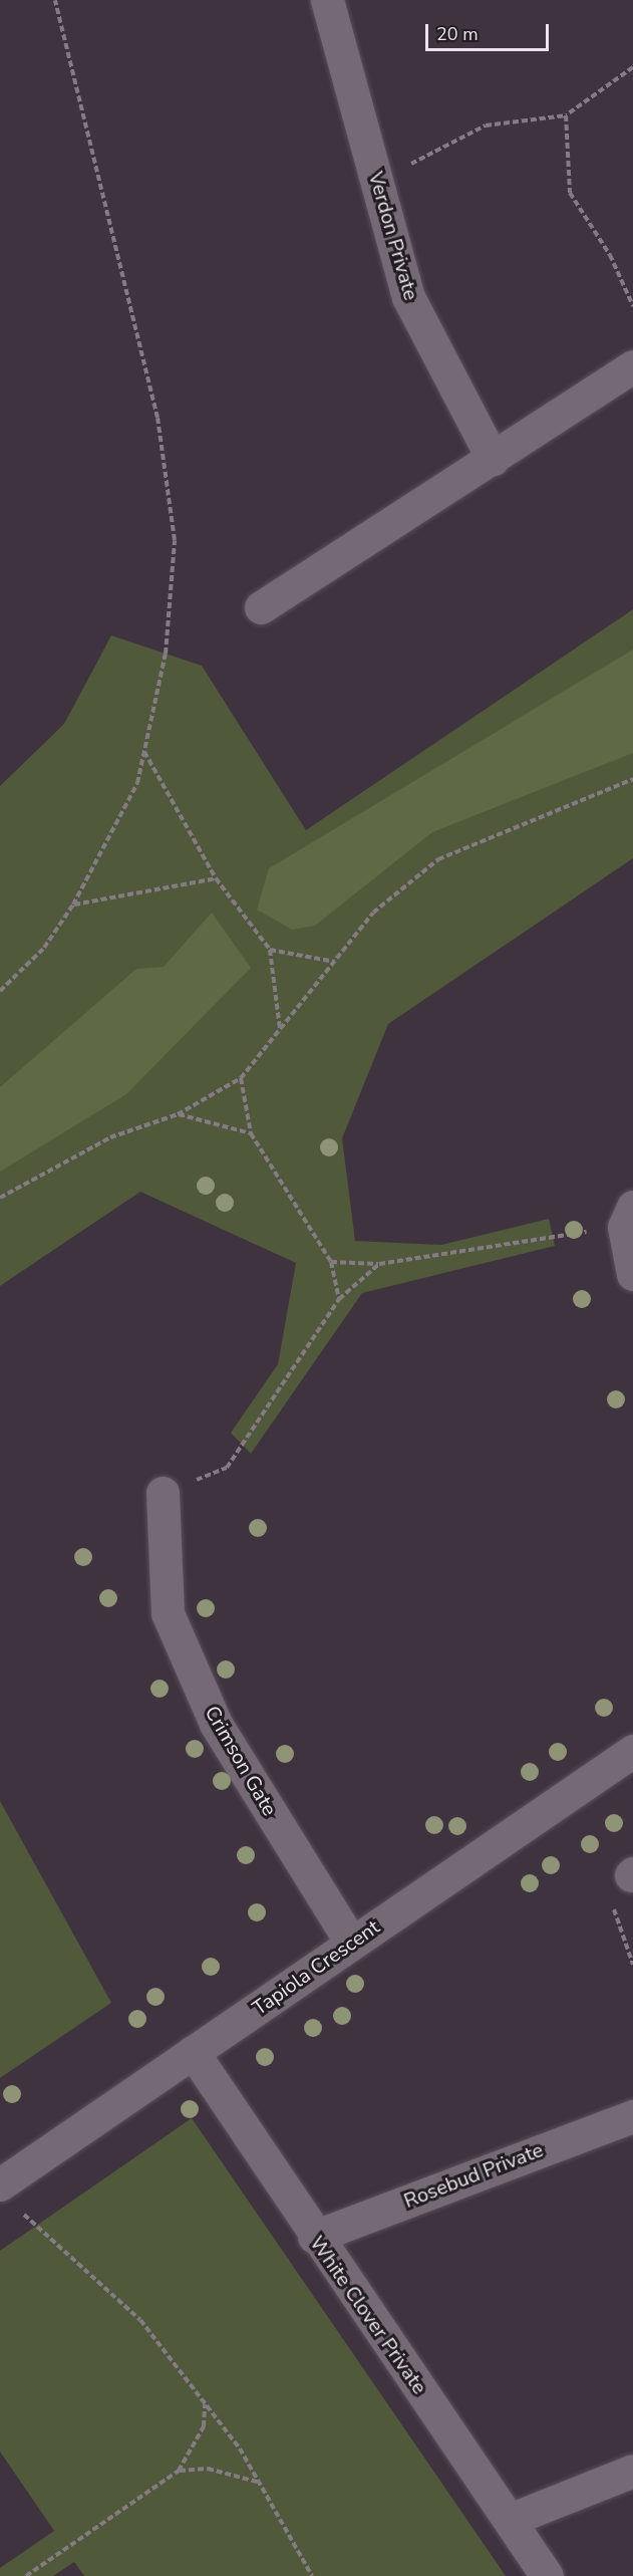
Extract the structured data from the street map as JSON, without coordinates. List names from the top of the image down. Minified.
{"streets":{"street":["Verdon Private","Crimson Gate","Tapiola Crescent","Rosebud Private","White Clover Private"]},"crossings":[["Crimson Gate","Tapiola Crescent"],["Tapiola Crescent","White Clover Private"],["Rosebud Private","White Clover Private"]],"scale_bar":"20 m"}
